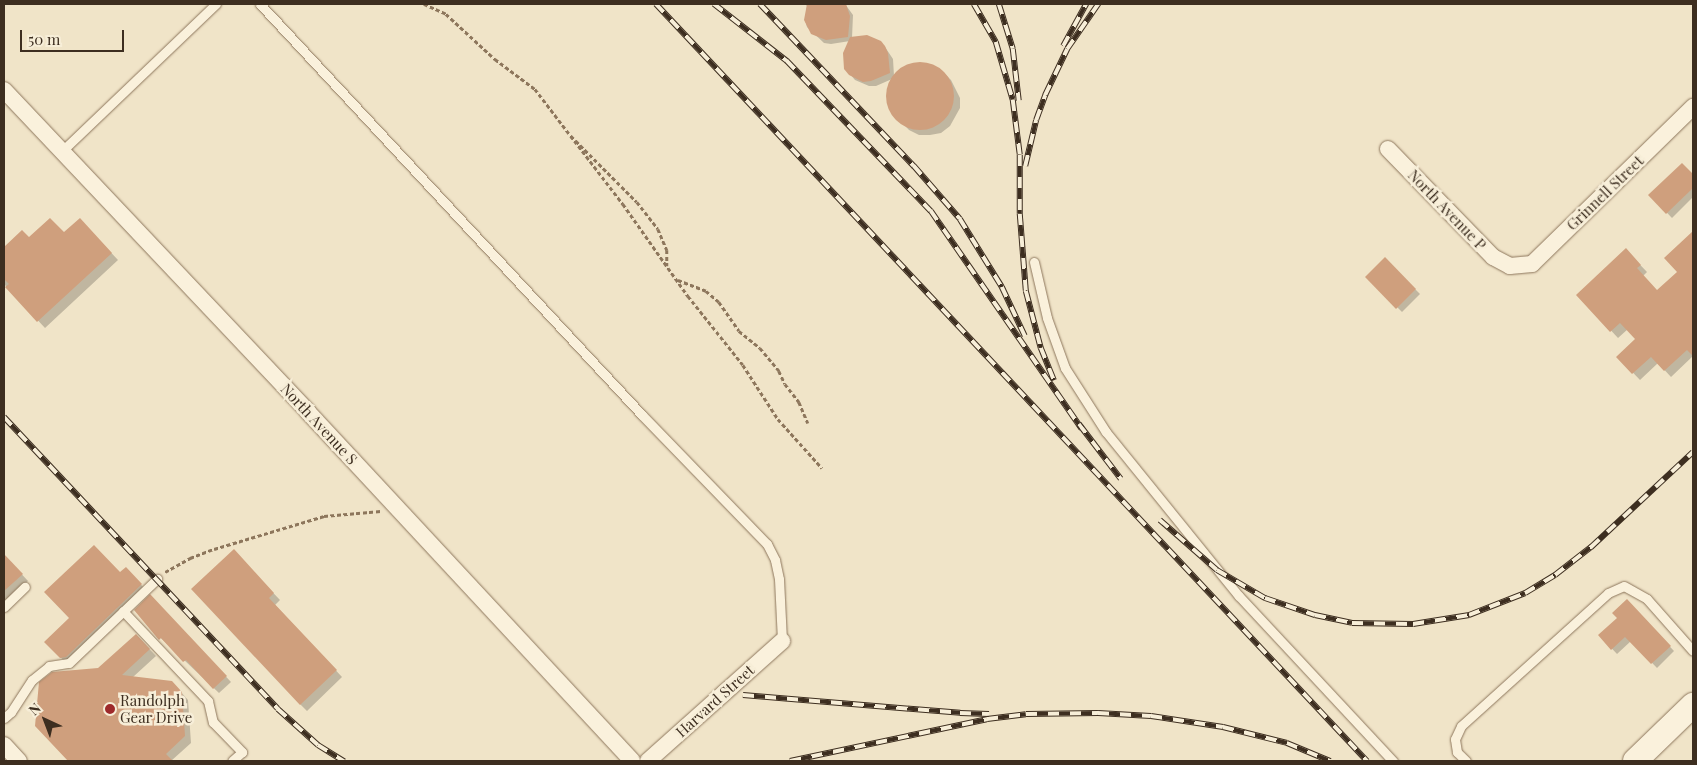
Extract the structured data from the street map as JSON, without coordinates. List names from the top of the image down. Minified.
{"streets":{"street":["Grinnell Street","North Avenue P","North Avenue S","Harvard Street"]},"crossings":[["Grinnell Street","North Avenue P"]],"places":["Randolph Gear Drive"],"scale_bar":"50 m","north":"top left"}
